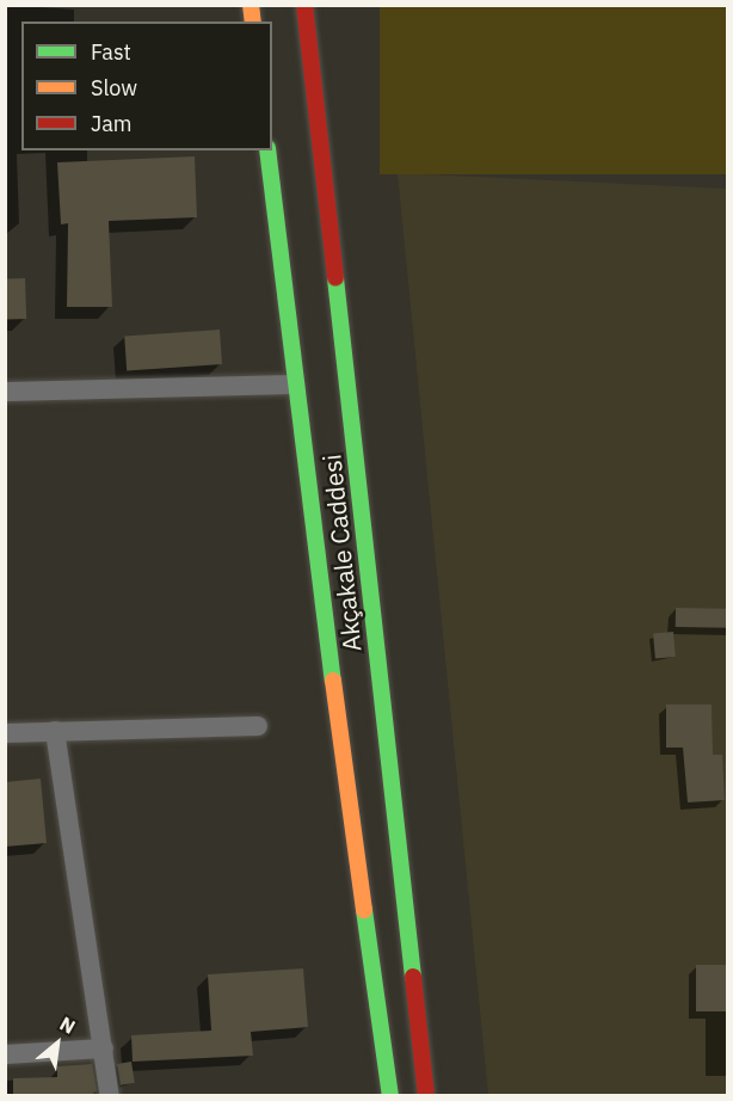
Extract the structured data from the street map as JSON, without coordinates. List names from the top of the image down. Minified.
{"streets":{"main road":["Akçakale Caddesi"]},"legend":["Fast","Slow","Jam"],"north":"top right"}
